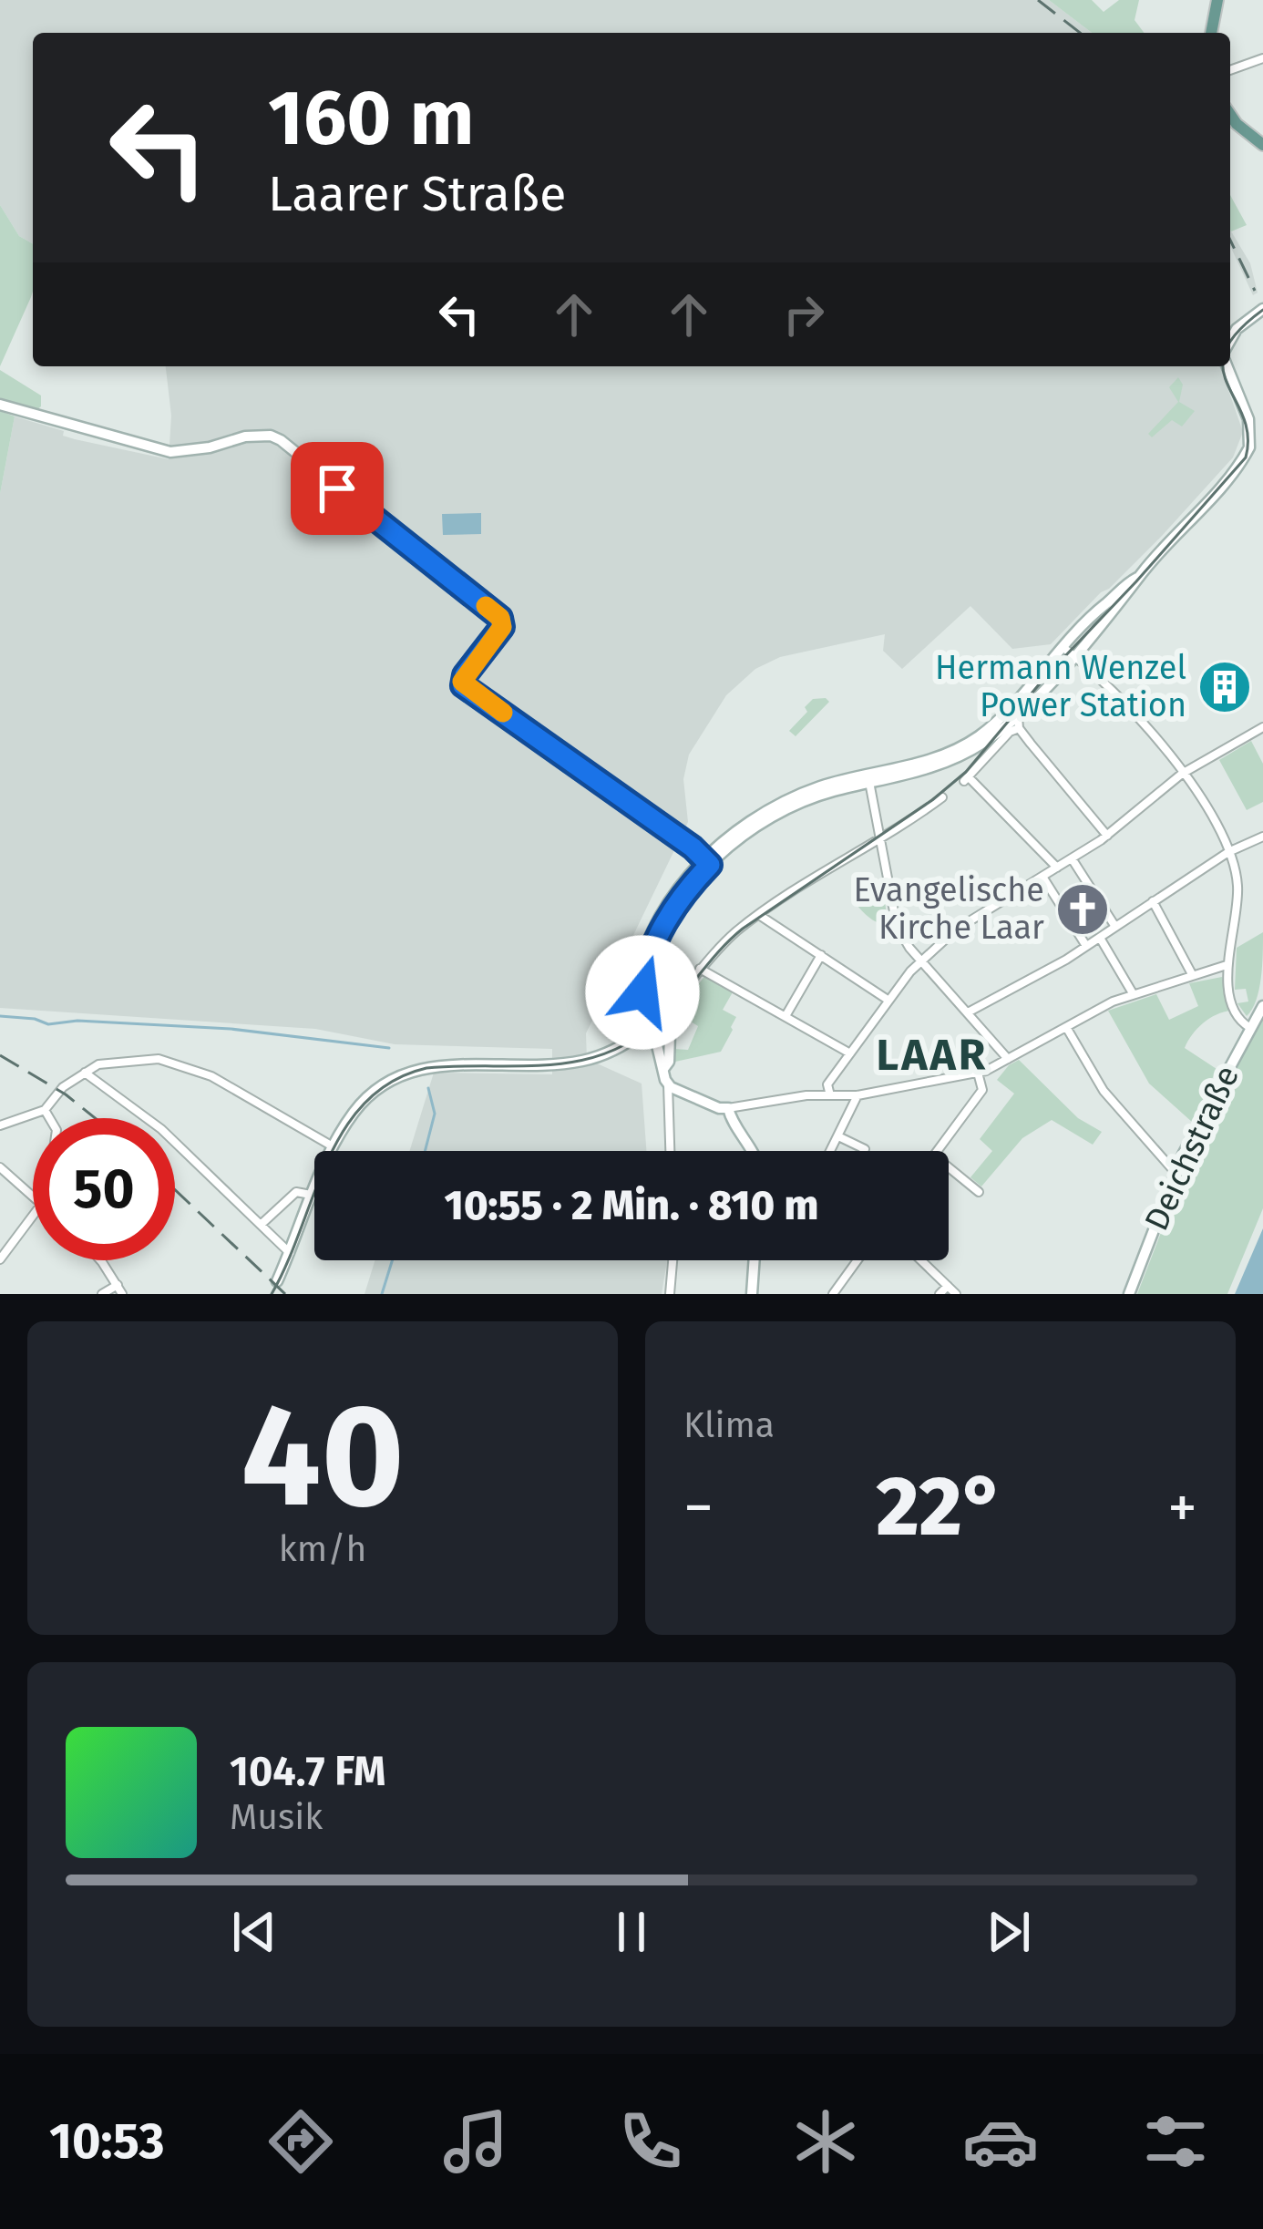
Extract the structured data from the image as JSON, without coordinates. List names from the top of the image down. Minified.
{"streets":{"main road":["Deichstraße"]},"districts":["LAAR"],"places":{"building":["Hermann Wenzel Power Station"],"church":["Evangelische Kirche Laar"]},"page":{"turn":["160 m","Laarer Straße"],"limit":"50","trip":"10:55 · 2 Min. · 810 m","tile":[["40","km/h"],"Klima"],"heat":["−","22°","+"],"song":["104.7 FM","Musik"],"tabs":"10:53"}}
